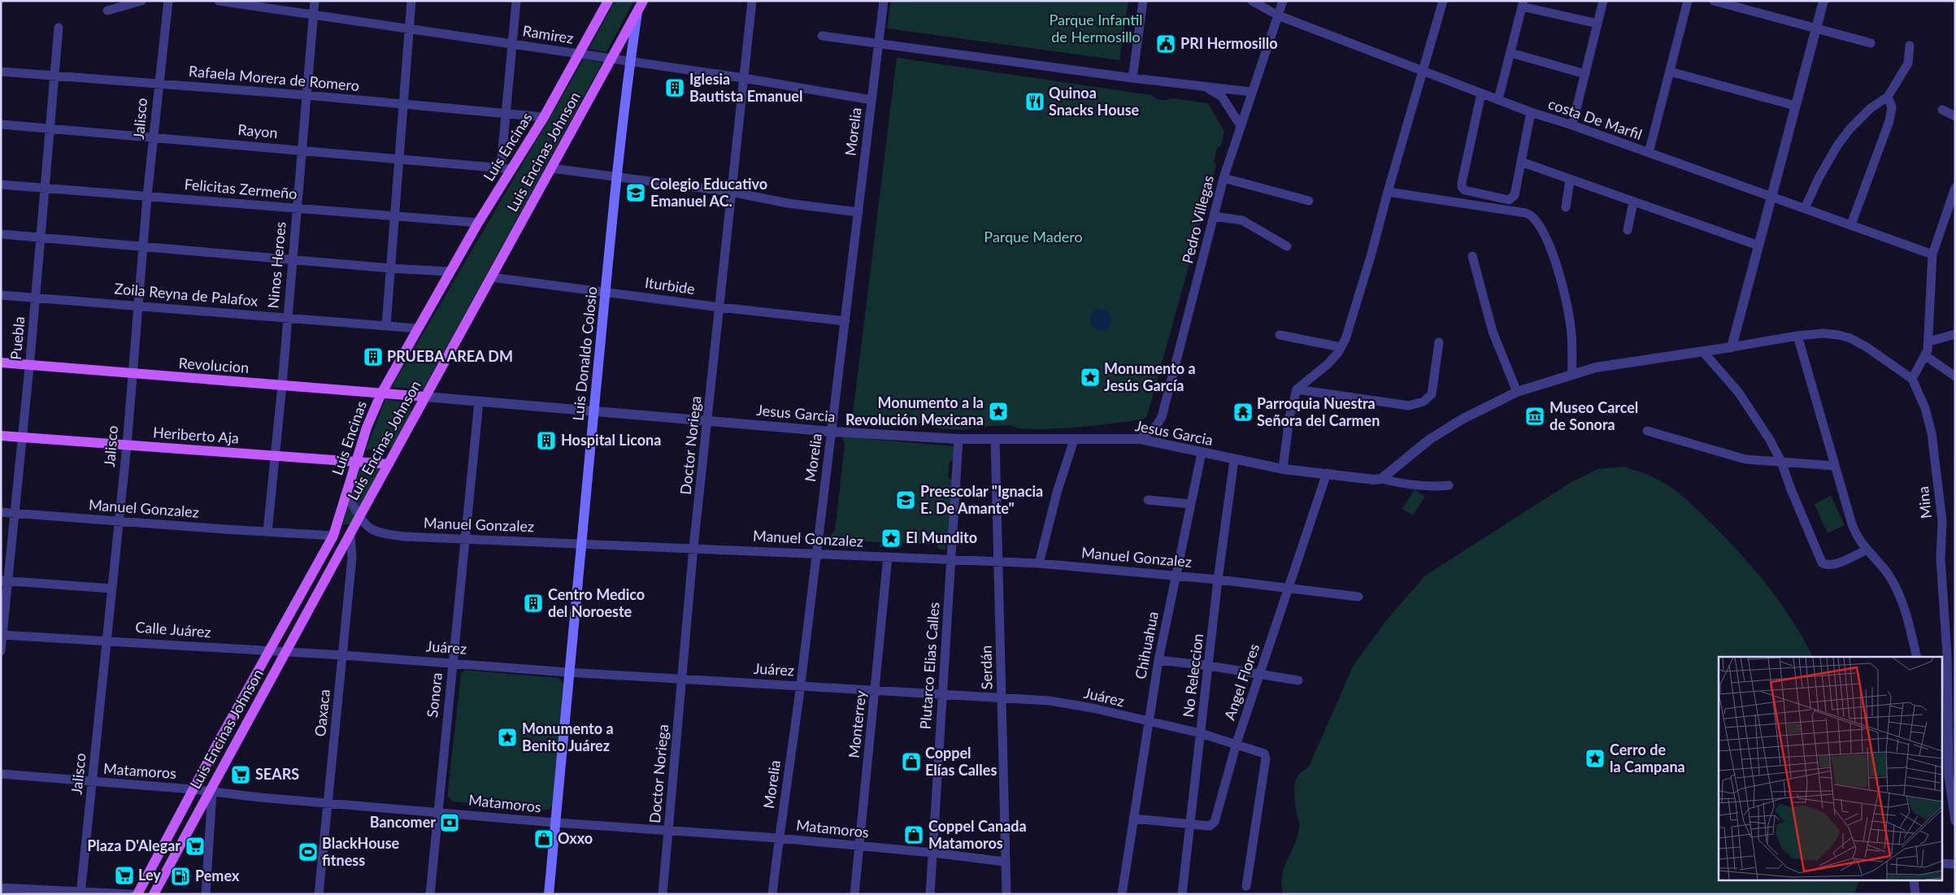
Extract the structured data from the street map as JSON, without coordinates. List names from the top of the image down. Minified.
{"streets":{"main road":["Luis Encinas","Luis Encinas Johnson","Luis Donaldo Colosio","Revolucion","Heriberto Aja"],"street":["Ramirez","Rafaela Morera de Romero","Jalisco","costa De Marfil","Rayon","Morelia","Felicitas Zermeño","Pedro Villegas","Ninos Heroes","Iturbide","Zoila Reyna de Palafox","Puebla","Jesus Garcia","Doctor Noriega","Mina","Manuel Gonzalez","Calle Juárez","Chihuahua","Juárez","Plutarco Elias Calles","Serdán","No Releccion","Angel Flores","Sonora","Oaxaca","Monterrey","Matamoros"]},"crossings":[["Ramirez","Morelia"],["Ramirez","Luis Encinas"],["Ramirez","Luis Encinas Johnson"],["Ramirez","Ninos Heroes"],["Ramirez","Luis Donaldo Colosio"],["Ramirez","Doctor Noriega"],["Rafaela Morera de Romero","Jalisco"],["Rafaela Morera de Romero","Luis Encinas"],["Rafaela Morera de Romero","Ninos Heroes"],["Rafaela Morera de Romero","Puebla"],["Jalisco","Rayon"],["Jalisco","Felicitas Zermeño"],["Jalisco","Zoila Reyna de Palafox"],["Jalisco","Revolucion"],["Jalisco","Heriberto Aja"],["Jalisco","Manuel Gonzalez"],["Jalisco","Calle Juárez"],["Jalisco","Matamoros"],["costa De Marfil","Pedro Villegas"],["Rayon","Luis Encinas"],["Rayon","Ninos Heroes"],["Rayon","Puebla"],["Morelia","Iturbide"],["Morelia","Jesus Garcia"],["Morelia","Manuel Gonzalez"],["Morelia","Juárez"],["Morelia","Matamoros"],["Luis Encinas","Felicitas Zermeño"],["Luis Encinas","Zoila Reyna de Palafox"],["Luis Encinas","Revolucion"],["Luis Encinas","Heriberto Aja"],["Luis Encinas","Manuel Gonzalez"],["Luis Encinas","Calle Juárez"],["Luis Encinas","Matamoros"],["Luis Encinas Johnson","Iturbide"],["Luis Encinas Johnson","Luis Donaldo Colosio"],["Luis Encinas Johnson","Revolucion"],["Luis Encinas Johnson","Jesus Garcia"],["Luis Encinas Johnson","Heriberto Aja"],["Luis Encinas Johnson","Manuel Gonzalez"],["Luis Encinas Johnson","Calle Juárez"],["Luis Encinas Johnson","Oaxaca"],["Luis Encinas Johnson","Matamoros"],["Felicitas Zermeño","Ninos Heroes"],["Felicitas Zermeño","Puebla"],["Pedro Villegas","Jesus Garcia"],["Ninos Heroes","Zoila Reyna de Palafox"],["Ninos Heroes","Revolucion"],["Ninos Heroes","Heriberto Aja"],["Ninos Heroes","Manuel Gonzalez"],["Iturbide","Luis Donaldo Colosio"],["Iturbide","Doctor Noriega"],["Zoila Reyna de Palafox","Puebla"],["Puebla","Revolucion"],["Puebla","Heriberto Aja"],["Puebla","Manuel Gonzalez"],["Puebla","Calle Juárez"],["Luis Donaldo Colosio","Jesus Garcia"],["Luis Donaldo Colosio","Manuel Gonzalez"],["Luis Donaldo Colosio","Juárez"],["Luis Donaldo Colosio","Matamoros"],["Revolucion","Jesus Garcia"],["Jesus Garcia","Doctor Noriega"],["Jesus Garcia","Chihuahua"],["Jesus Garcia","Plutarco Elias Calles"],["Jesus Garcia","Serdán"],["Jesus Garcia","No Releccion"],["Jesus Garcia","Angel Flores"],["Jesus Garcia","Sonora"],["Doctor Noriega","Manuel Gonzalez"],["Doctor Noriega","Juárez"],["Doctor Noriega","Matamoros"],["Manuel Gonzalez","Chihuahua"],["Manuel Gonzalez","Plutarco Elias Calles"],["Manuel Gonzalez","Serdán"],["Manuel Gonzalez","No Releccion"],["Manuel Gonzalez","Angel Flores"],["Manuel Gonzalez","Sonora"],["Manuel Gonzalez","Monterrey"],["Calle Juárez","Juárez"],["Calle Juárez","Oaxaca"],["Chihuahua","Juárez"],["Chihuahua","Angel Flores"],["Juárez","Plutarco Elias Calles"],["Juárez","Serdán"],["Juárez","No Releccion"],["Juárez","Angel Flores"],["Juárez","Sonora"],["Juárez","Oaxaca"],["Juárez","Monterrey"],["Plutarco Elias Calles","Matamoros"],["Serdán","Matamoros"],["No Releccion","Angel Flores"],["Sonora","Matamoros"],["Oaxaca","Matamoros"],["Monterrey","Matamoros"]],"parks":["Parque Infantil de Hermosillo","Parque Madero"],"places":{"public building":["PRI Hermosillo"],"building":["Iglesia Bautista Emanuel","PRUEBA AREA DM","Hospital Licona","Centro Medico del Noroeste"],"restaurant":["Quinoa Snacks House"],"school or university":["Colegio Educativo Emanuel AC.","Preescolar \"Ignacia E. De Amante\""],"place":["Monumento a Jesús García","Monumento a la Revolución Mexicana","El Mundito","Monumento a Benito Juárez","Cerro de la Campana"],"temple":["Parroquia Nuestra Señora del Carmen"],"museum":["Museo Carcel de Sonora"],"shop":["Coppel Elías Calles","Coppel Canada Matamoros","Oxxo"],"supermarket":["SEARS","Plaza D'Alegar","Ley"],"bank":["Bancomer"],"sports":["BlackHouse fitness"],"fuel station":["Pemex"]}}
